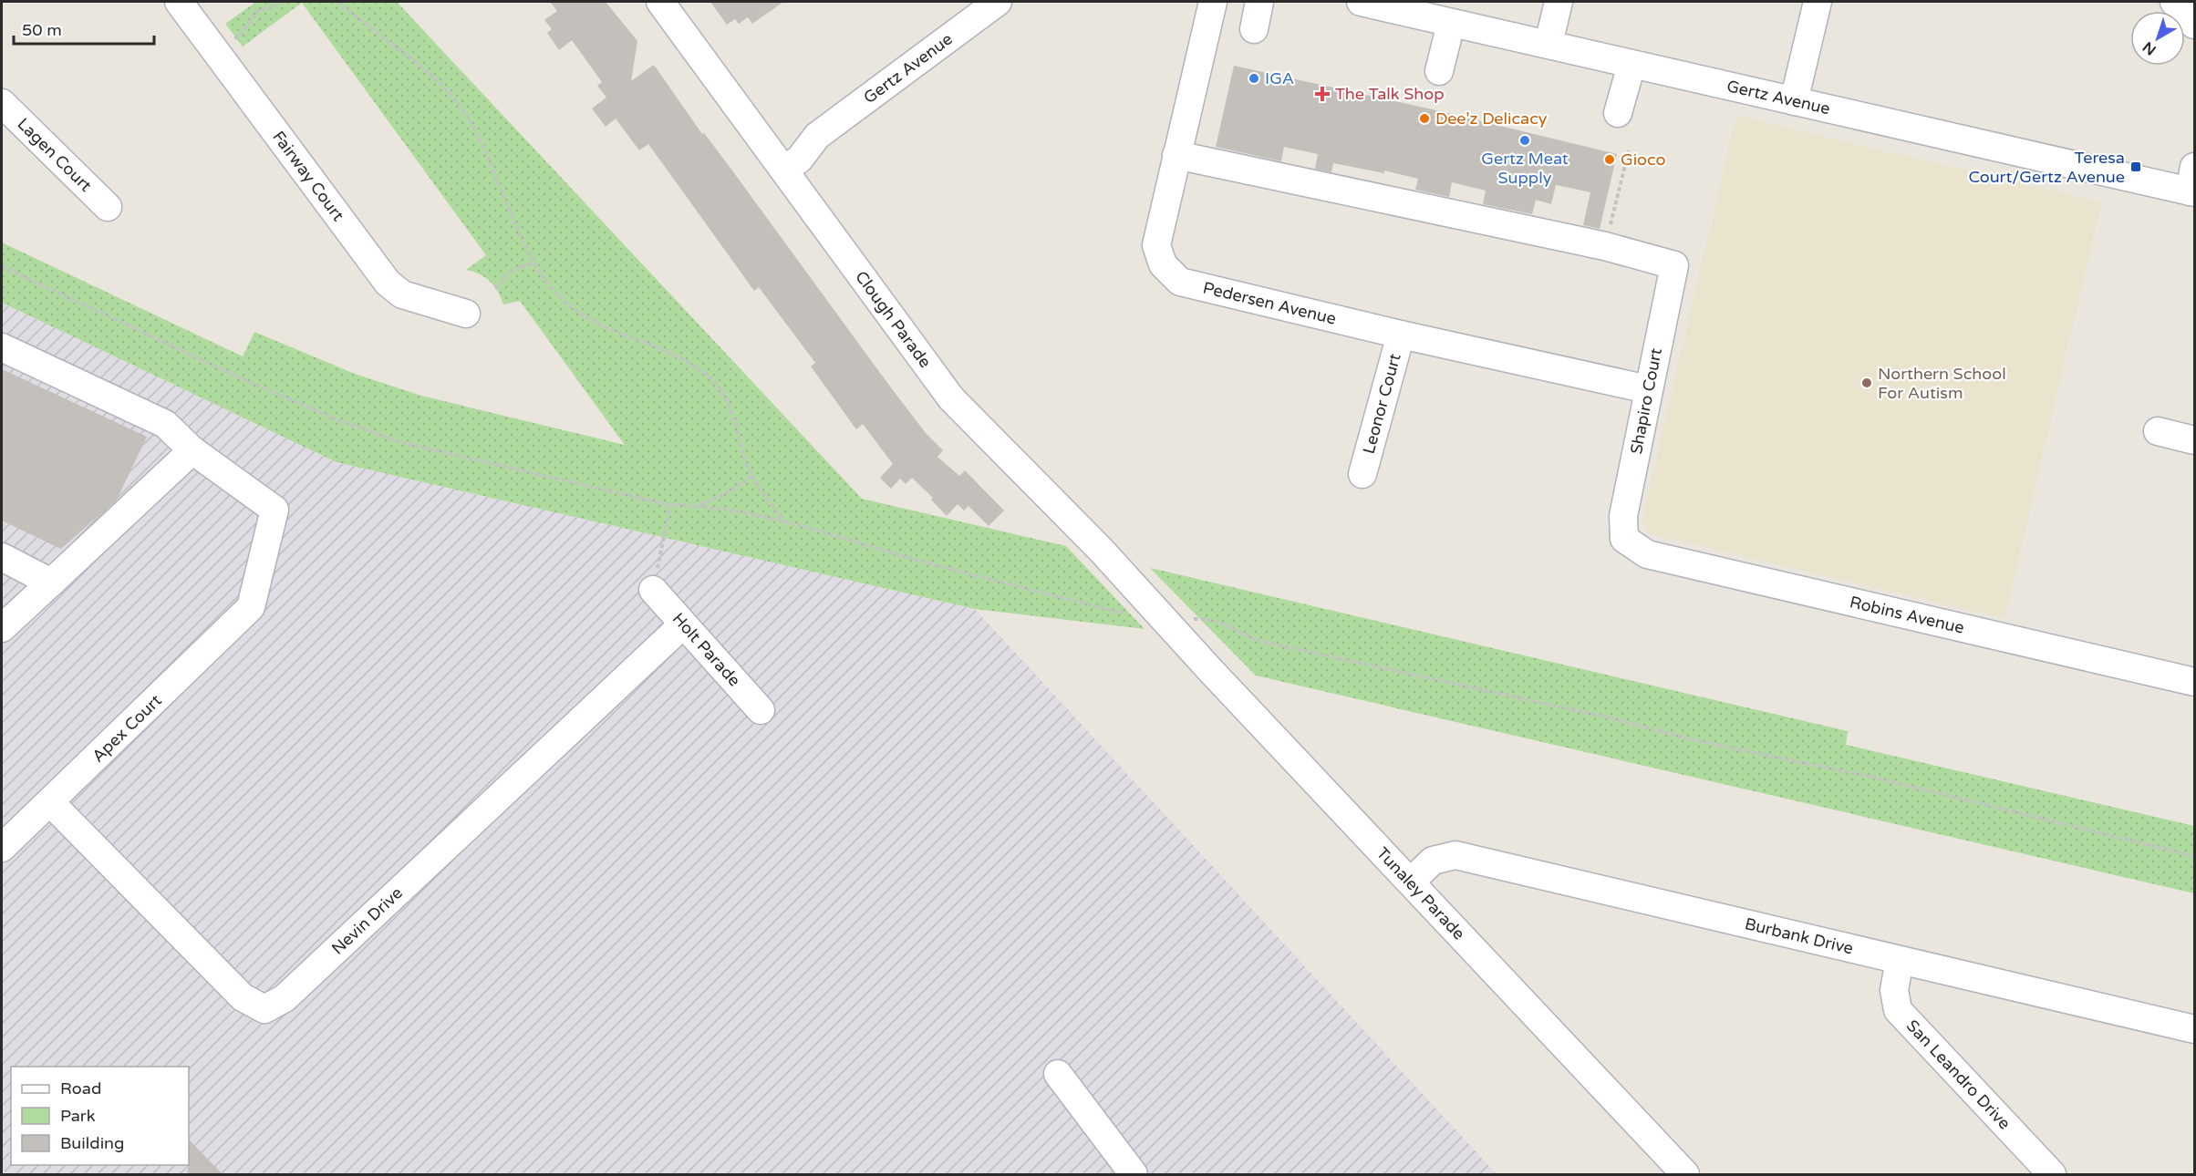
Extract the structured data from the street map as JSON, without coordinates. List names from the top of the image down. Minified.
{"streets":{"street":["Gertz Avenue","Lagen Court","Fairway Court","Pedersen Avenue","Clough Parade","Shapiro Court","Leonor Court","Robins Avenue","Holt Parade","Apex Court","Tunaley Parade","Nevin Drive","Burbank Drive","San Leandro Drive"]},"crossings":[["Gertz Avenue","Clough Parade"],["Pedersen Avenue","Shapiro Court"],["Pedersen Avenue","Leonor Court"],["Clough Parade","Tunaley Parade"],["Shapiro Court","Robins Avenue"],["Holt Parade","Nevin Drive"],["Apex Court","Nevin Drive"],["Tunaley Parade","Burbank Drive"],["Burbank Drive","San Leandro Drive"]],"places":{"other":["IGA","Dee'z Delicacy","Gertz Meat Supply","Gioco","Northern School For Autism"],"health":["The Talk Shop"],"transit":["Teresa Court/Gertz Avenue"]},"legend":["Road","Park","Building"],"scale_bar":"50 m","north":"bottom left"}
